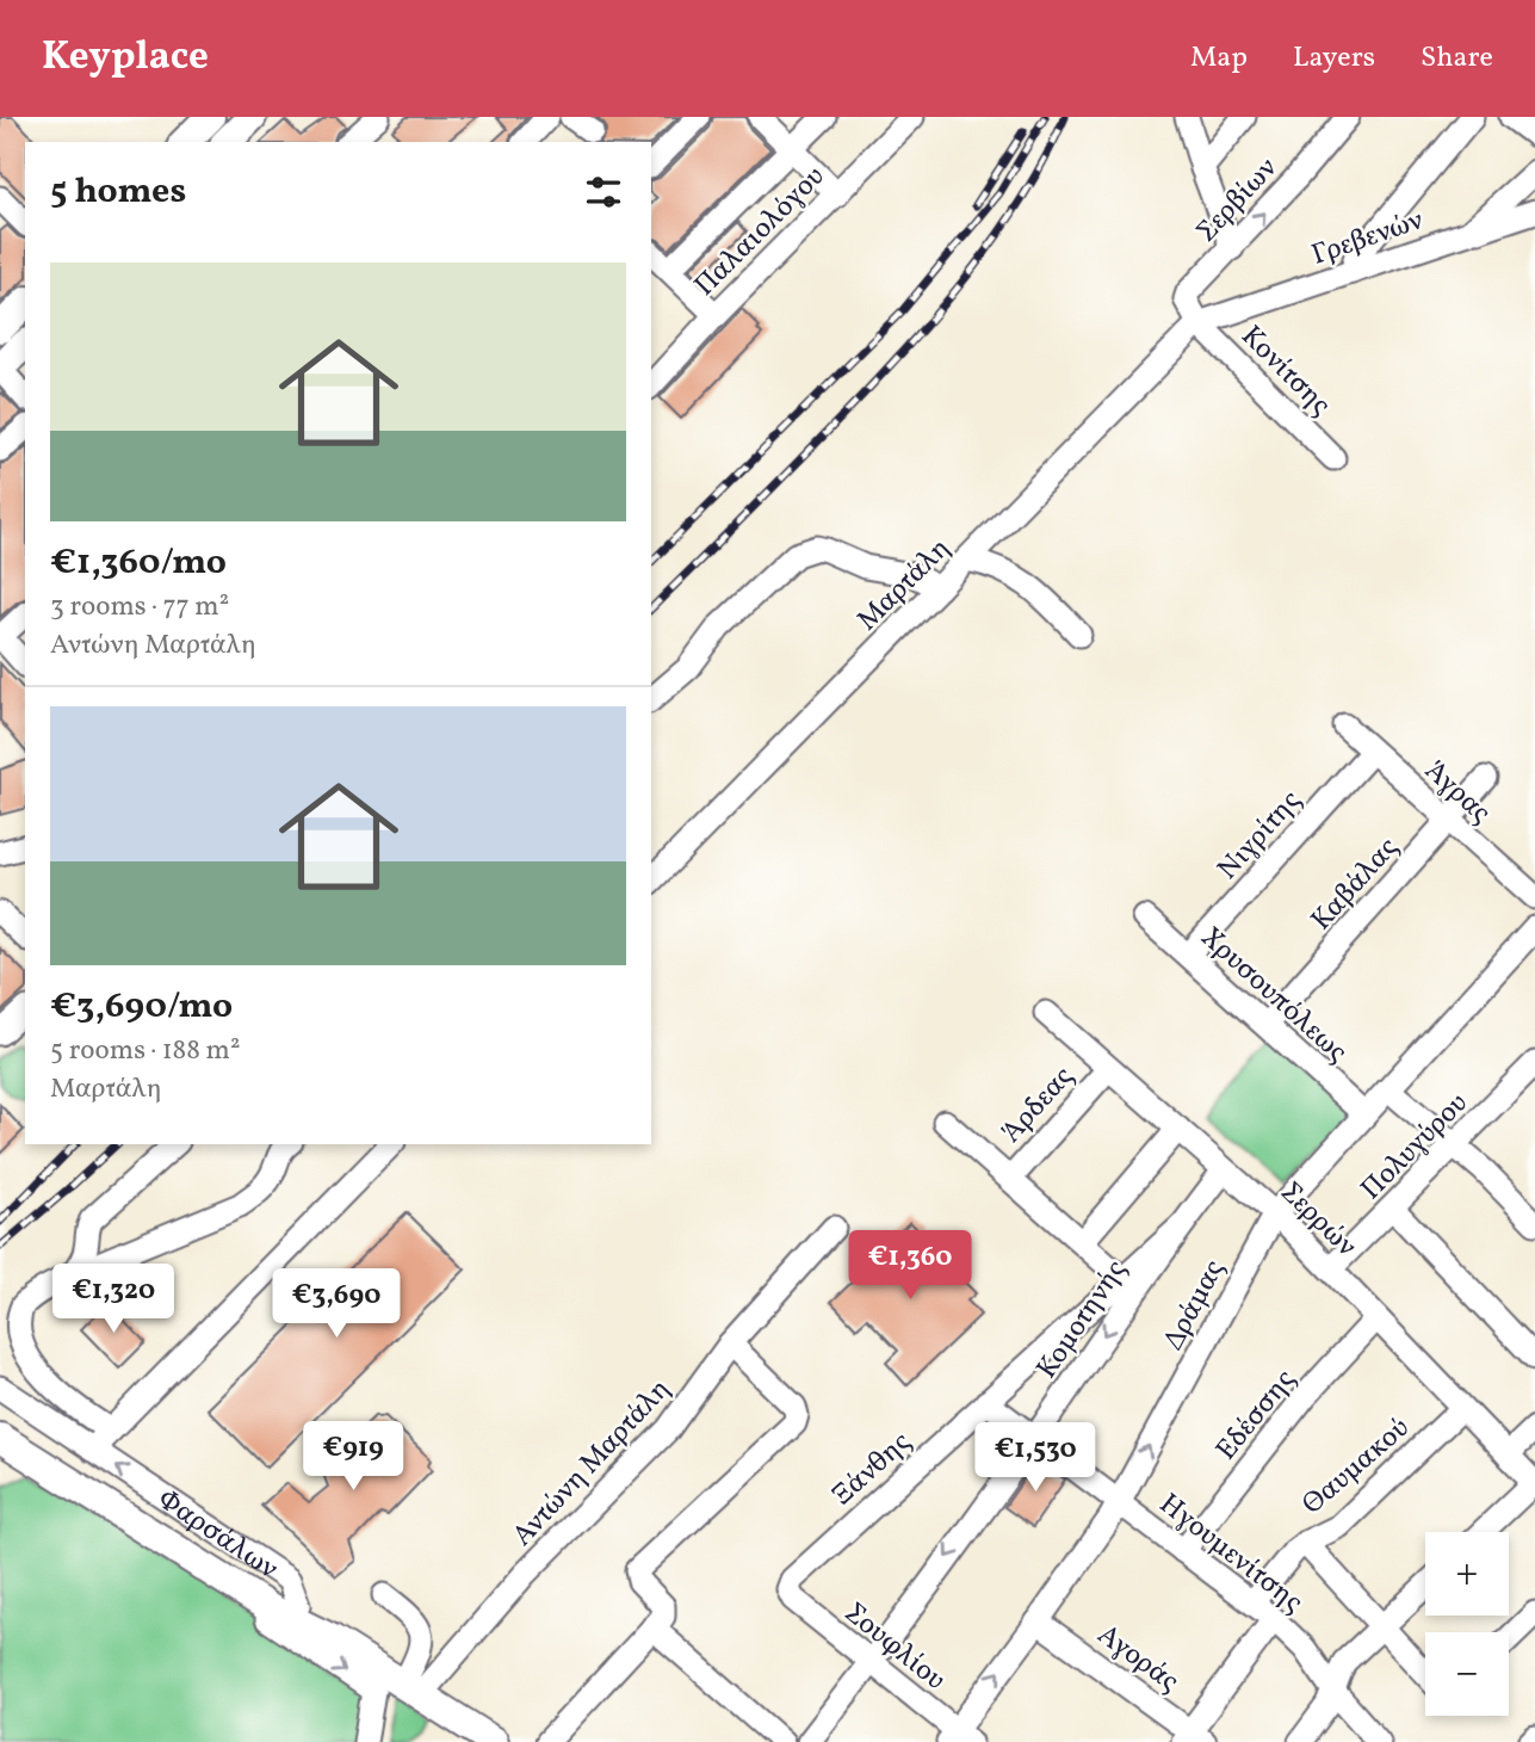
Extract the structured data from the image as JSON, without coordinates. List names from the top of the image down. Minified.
{"streets":{"main road":["Φαρσάλων"],"street":["Σερβίων","Παλαιολόγου","Γρεβενών","Κονίτσης","Μαρτάλη","Άγρας","Νιγρίτης","Καβάλας","Χρυσουπόλεως","Άρδεας","Πολυγύρου","Σερρών","Δράμας","Κομοτηνής","Εδέσσης","Αντώνη Μαρτάλη","Θαυμακού","Ξάνθης","Ηγουμενίτσης","Σουφλίου","Αγοράς"]},"crossings":[["Σερβίων","Γρεβενών"],["Σερβίων","Κονίτσης"],["Σερβίων","Μαρτάλη"],["Γρεβενών","Κονίτσης"],["Γρεβενών","Μαρτάλη"],["Κονίτσης","Μαρτάλη"],["Άγρας","Νιγρίτης"],["Άγρας","Καβάλας"],["Νιγρίτης","Χρυσουπόλεως"],["Καβάλας","Χρυσουπόλεως"],["Χρυσουπόλεως","Δράμας"],["Άρδεας","Σερρών"],["Πολυγύρου","Σερρών"],["Σερρών","Δράμας"],["Σερρών","Κομοτηνής"],["Σερρών","Εδέσσης"],["Σερρών","Θαυμακού"],["Δράμας","Ηγουμενίτσης"],["Δράμας","Σουφλίου"],["Δράμας","Αγοράς"],["Κομοτηνής","Ξάνθης"],["Κομοτηνής","Ηγουμενίτσης"],["Κομοτηνής","Σουφλίου"],["Εδέσσης","Ηγουμενίτσης"],["Θαυμακού","Ηγουμενίτσης"],["Ξάνθης","Ηγουμενίτσης"],["Ξάνθης","Σουφλίου"]],"one_way":["Δράμας","Κομοτηνής"],"page":{"header":"Keyplace","nav":["Map","Layers","Share"],"heading":"5 homes","list":[{"name":"€1,360/mo","note":"3 rooms · 77 m² · Αντώνη Μαρτάλη"},{"name":"€3,690/mo","note":"5 rooms · 188 m² · Μαρτάλη"}],"price":["€1,360","€1,320","€3,690","€919","€1,530"],"map_buttons":["+","−"]}}
